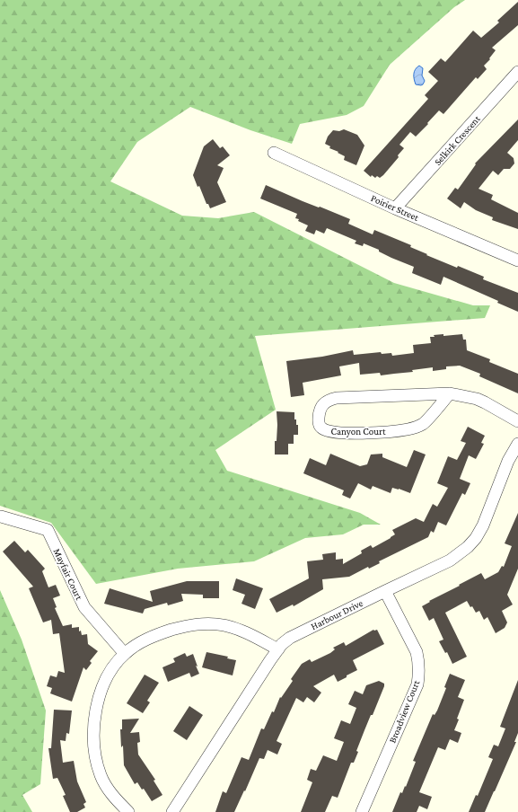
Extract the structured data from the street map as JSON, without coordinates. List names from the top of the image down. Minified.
{"streets":{"street":["Selkirk Crescent","Poirier Street","Canyon Court","Mayfair Court","Harbour Drive","Broadview Court"]},"crossings":[["Selkirk Crescent","Poirier Street"],["Harbour Drive","Broadview Court"]]}
